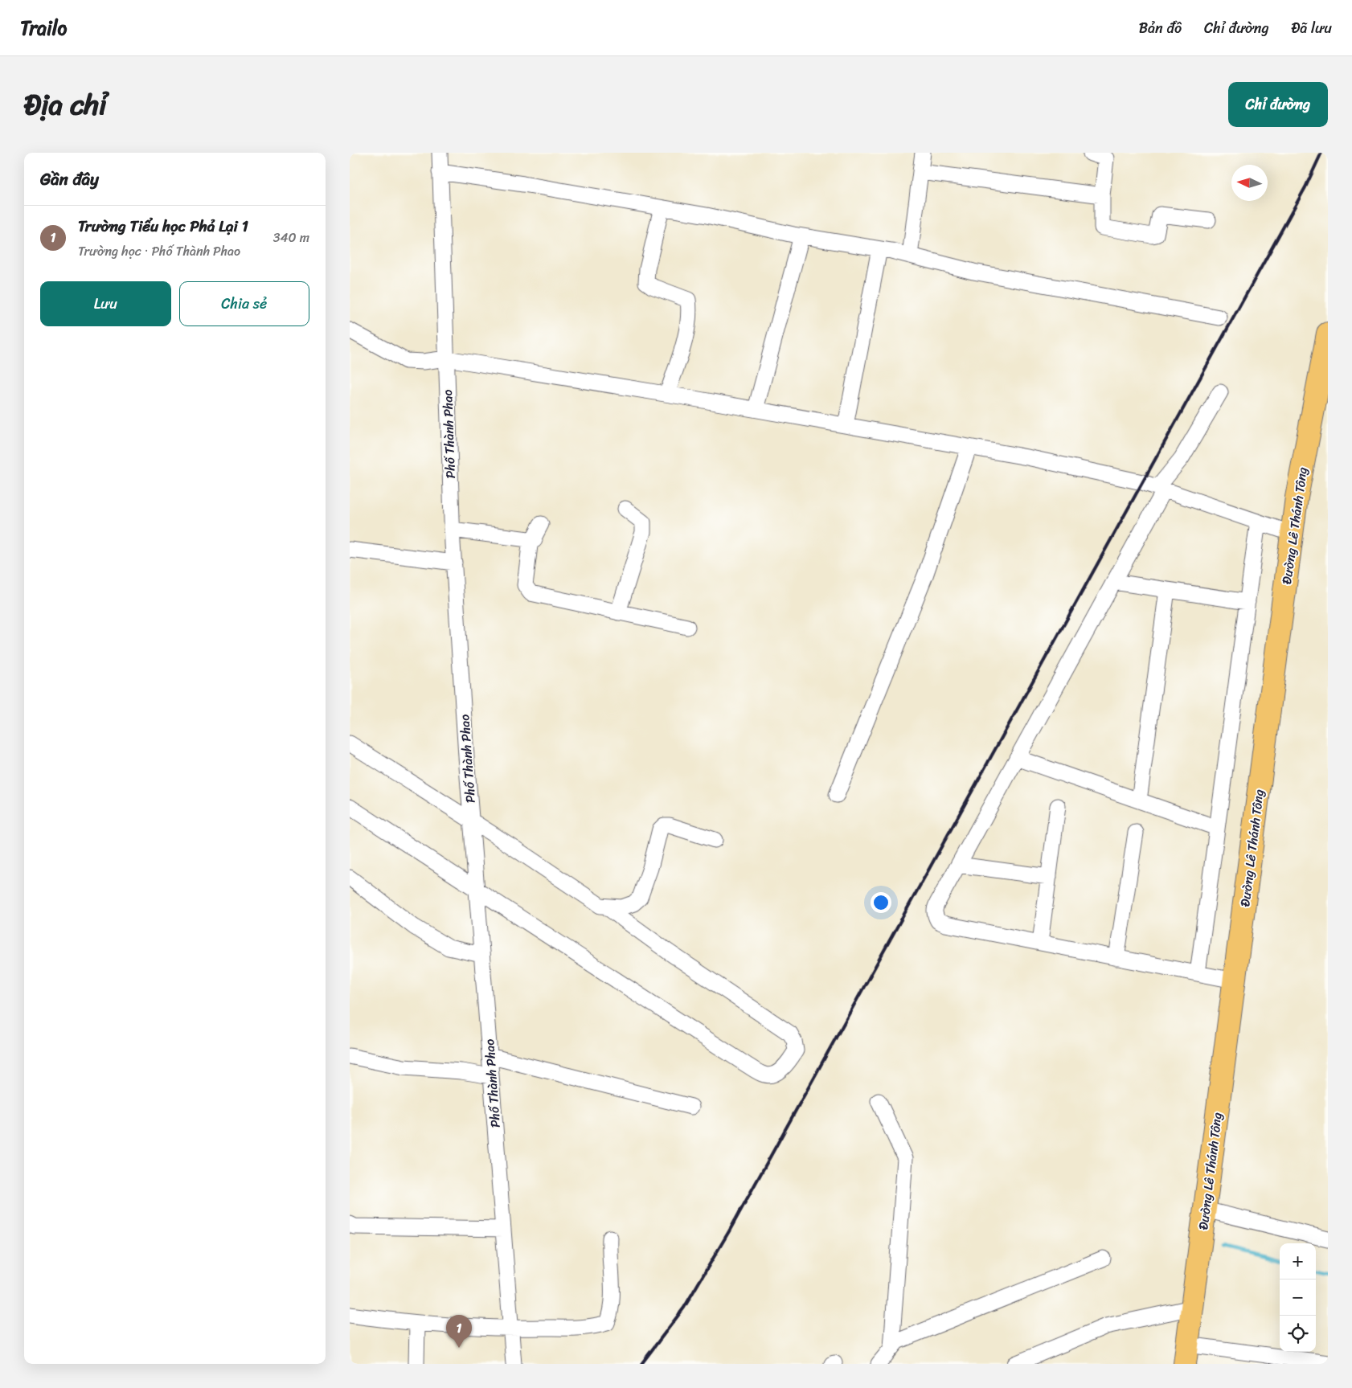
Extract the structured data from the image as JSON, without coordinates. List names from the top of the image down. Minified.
{"streets":{"highway":["Đường Lê Thánh Tông"],"street":["Phố Thành Phao"]},"north":"left","page":{"header":"Trailo","nav":["Bản đồ","Chỉ đường","Đã lưu"],"title":"Địa chỉ","buttons":["Chỉ đường",["Lưu","Chia sẻ"]],"heading":"Gần đây","list":[{"mark":"1","name":"Trường Tiểu học Phả Lại 1","note":"Trường học · Phố Thành Phao","value":"340 m"}],"map_buttons":["+","−"],"pins":"1"}}
